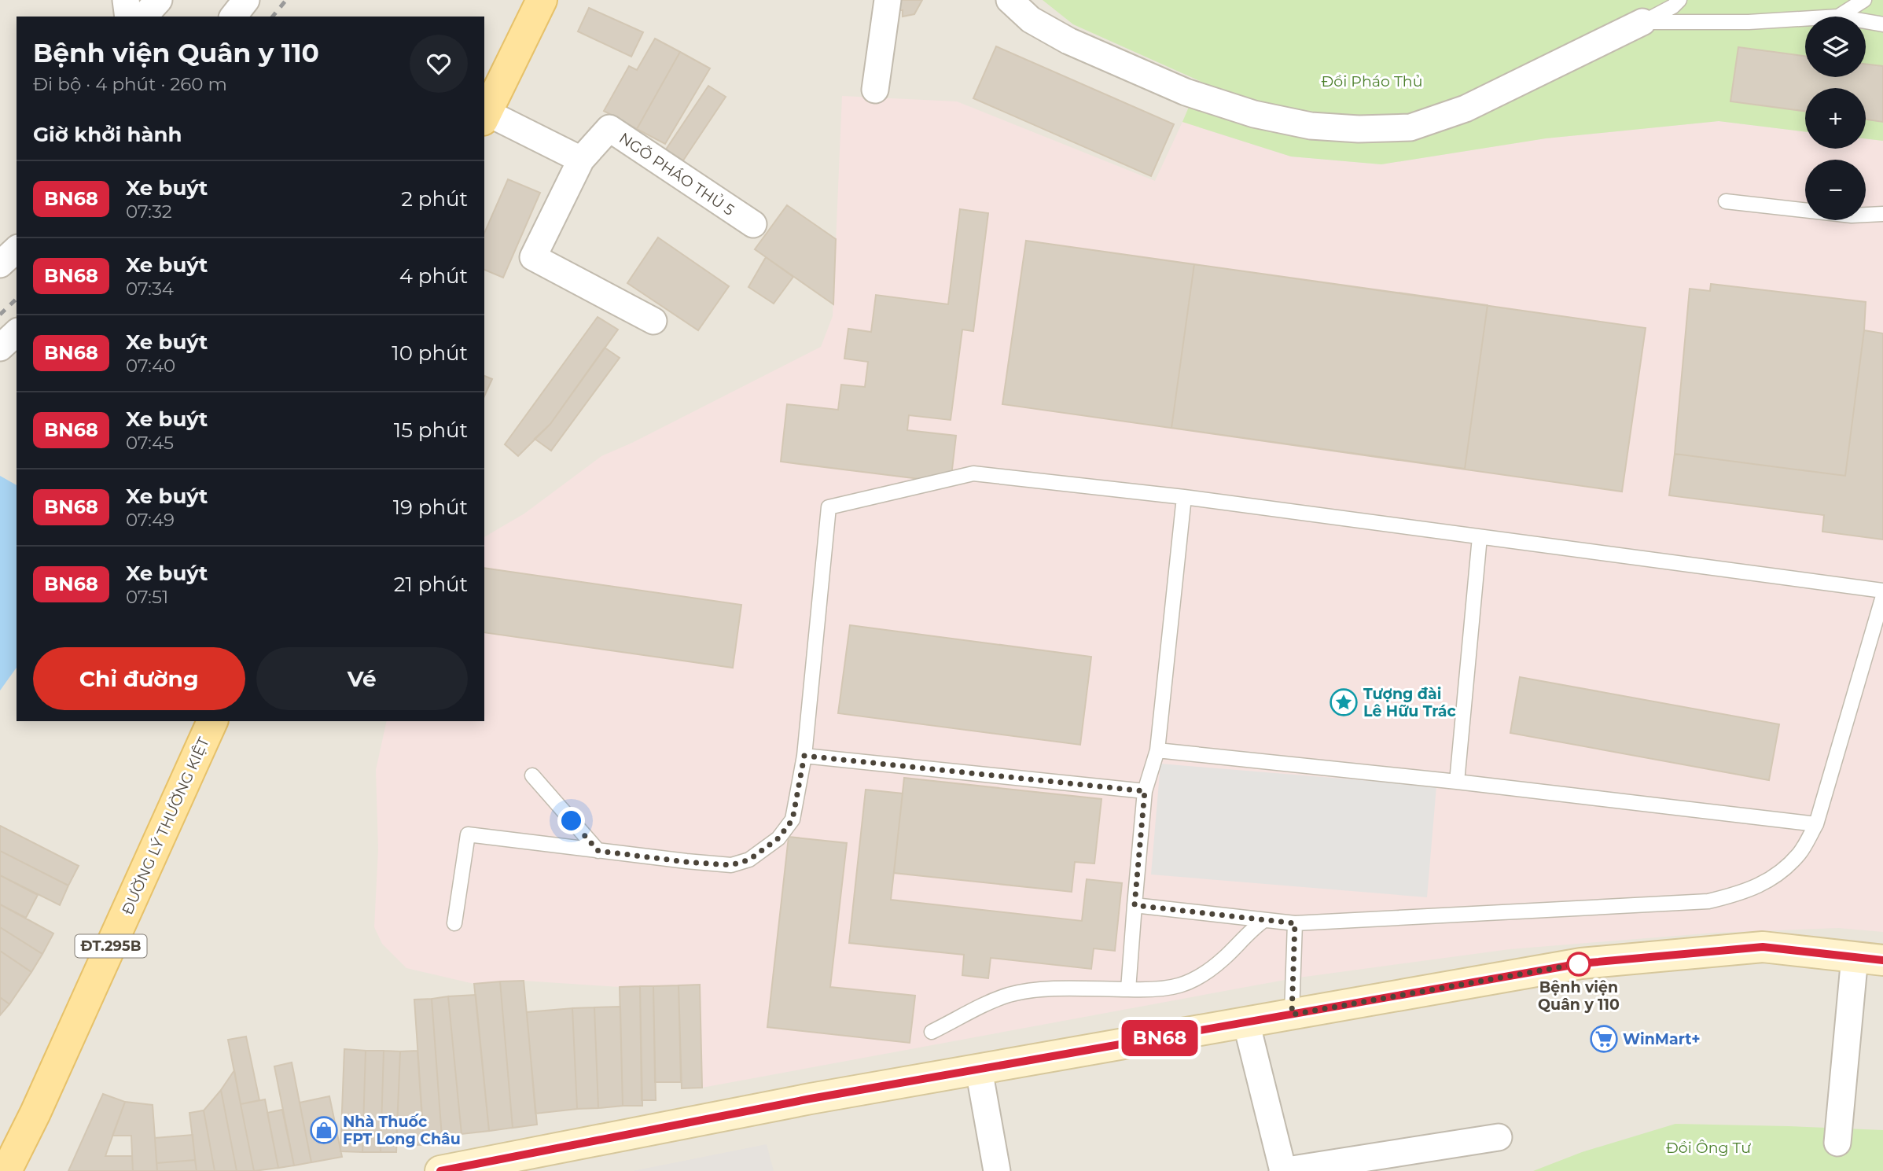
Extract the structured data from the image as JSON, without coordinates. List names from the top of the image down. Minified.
{"streets":{"main road":["ĐƯỜNG LÝ THƯỜNG KIỆT","ĐT.295B"],"street":["NGÕ PHÁO THỦ 5"]},"parks":["Đồi Pháo Thủ","Đồi Ông Tư"],"places":{"place":["Tượng đài Lê Hữu Trác"],"other":["Bệnh viện Quân y 110"],"supermarket":["WinMart+"],"shop":["Nhà Thuốc FPT Long Châu"]},"lines":["bus line BN68"],"page":{"on_map":"BN68","map_buttons":["+","−"],"heading":[["Bệnh viện Quân y 110","Đi bộ · 4 phút · 260 m"],"Giờ khởi hành"],"list":[{"mark":"BN68","name":"Xe buýt","note":"07:32","value":"2 phút"},{"mark":"BN68","name":"Xe buýt","note":"07:34","value":"4 phút"},{"mark":"BN68","name":"Xe buýt","note":"07:40","value":"10 phút"},{"mark":"BN68","name":"Xe buýt","note":"07:45","value":"15 phút"},{"mark":"BN68","name":"Xe buýt","note":"07:49","value":"19 phút"},{"mark":"BN68","name":"Xe buýt","note":"07:51","value":"21 phút"}],"buttons":["Chỉ đường","Vé"]}}
